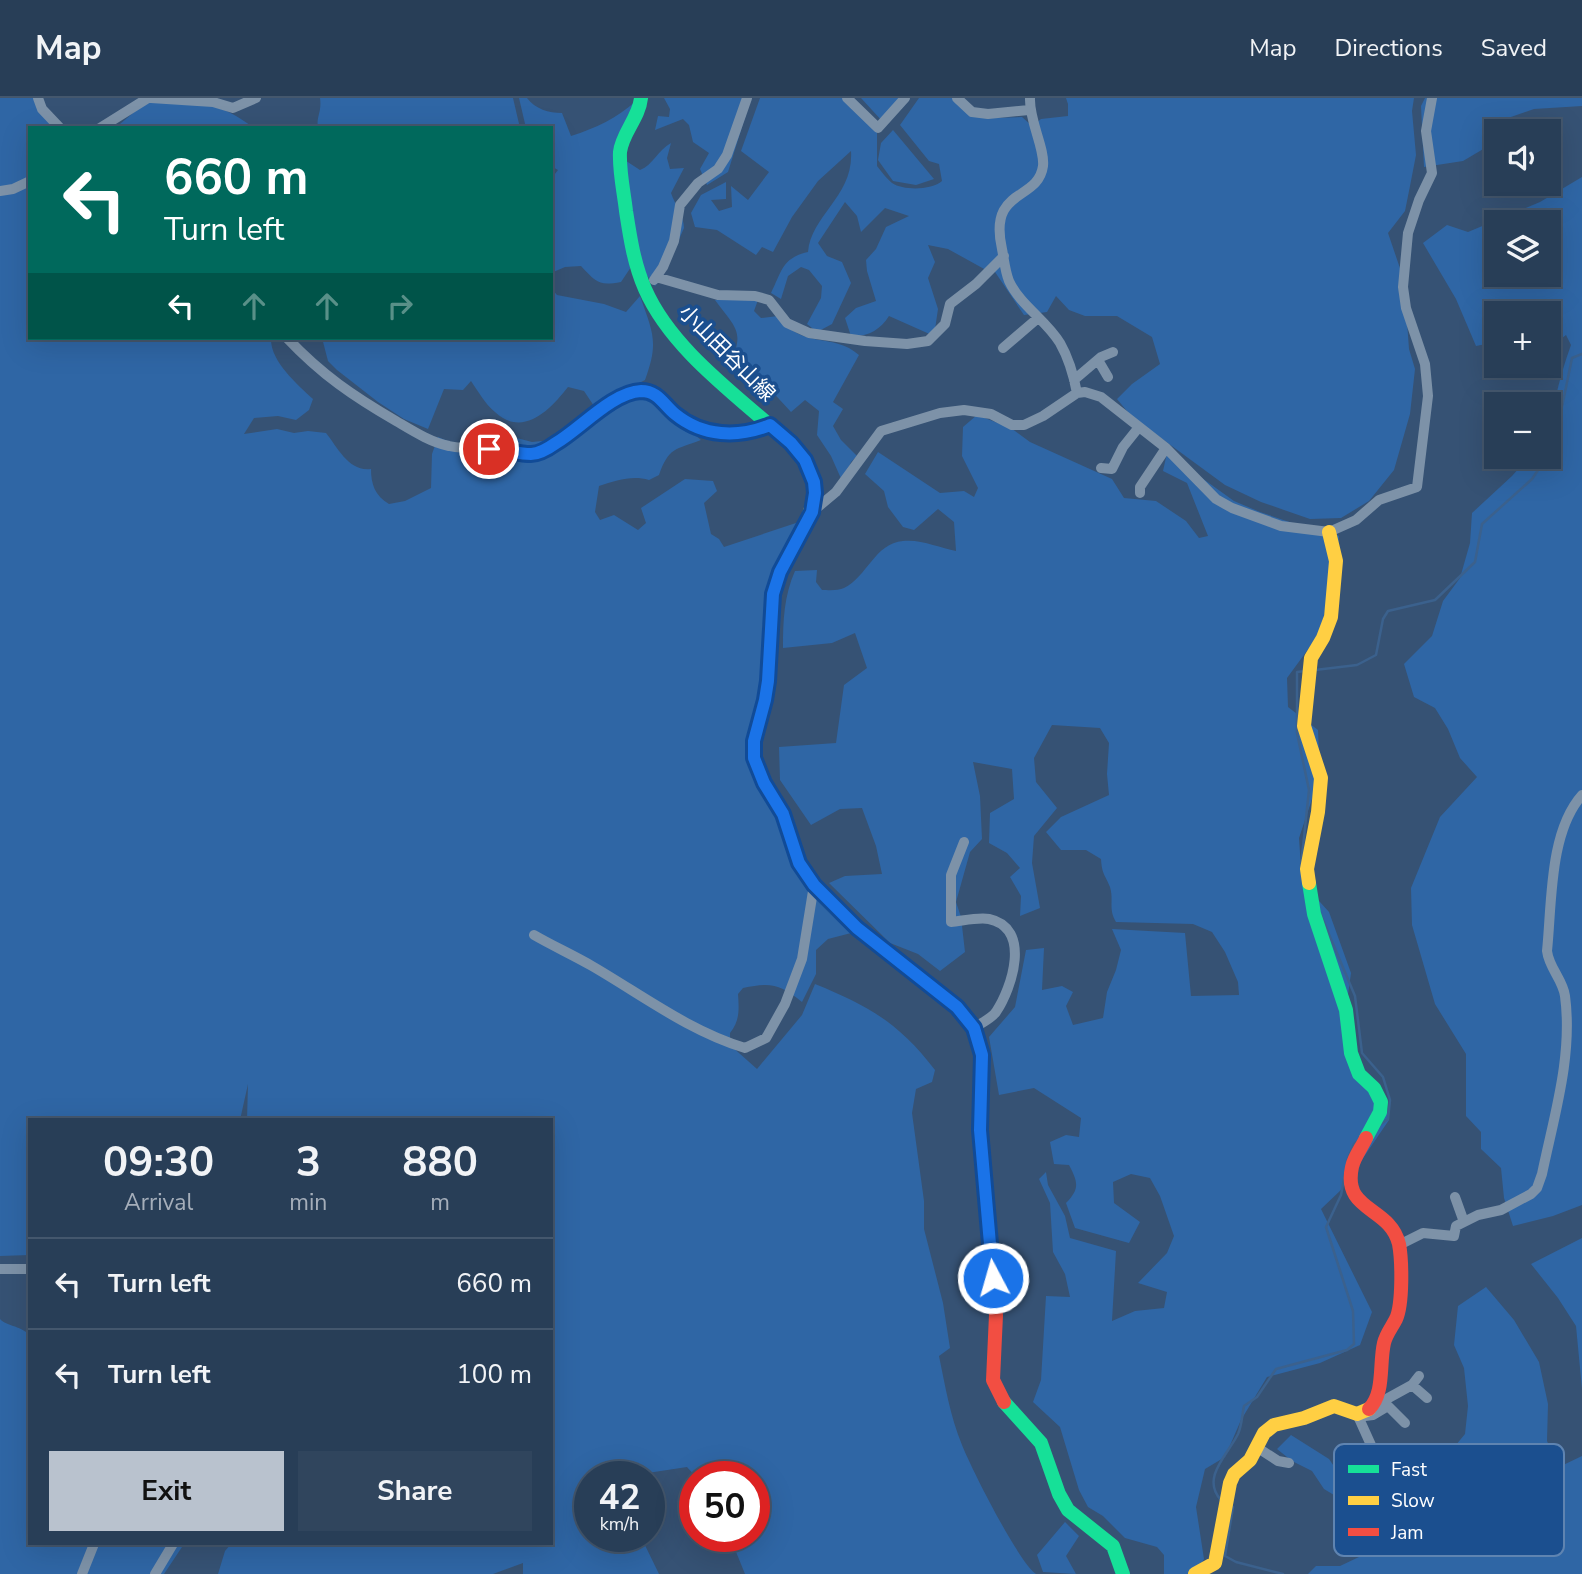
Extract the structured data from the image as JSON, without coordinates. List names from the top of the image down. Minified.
{"streets":{"main road":["小山田谷山線"]},"legend":["Fast","Slow","Jam"],"page":{"header":"Map","nav":["Map","Directions","Saved"],"map_buttons":["+","−"],"turn":["660 m","Turn left"],"eta":["09:30","Arrival","3","min","880","m"],"list":[{"name":"Turn left","value":"660 m"},{"name":"Turn left","value":"100 m"}],"buttons":["Exit","Share"],"speed":"42 km/h","limit":"50"}}
